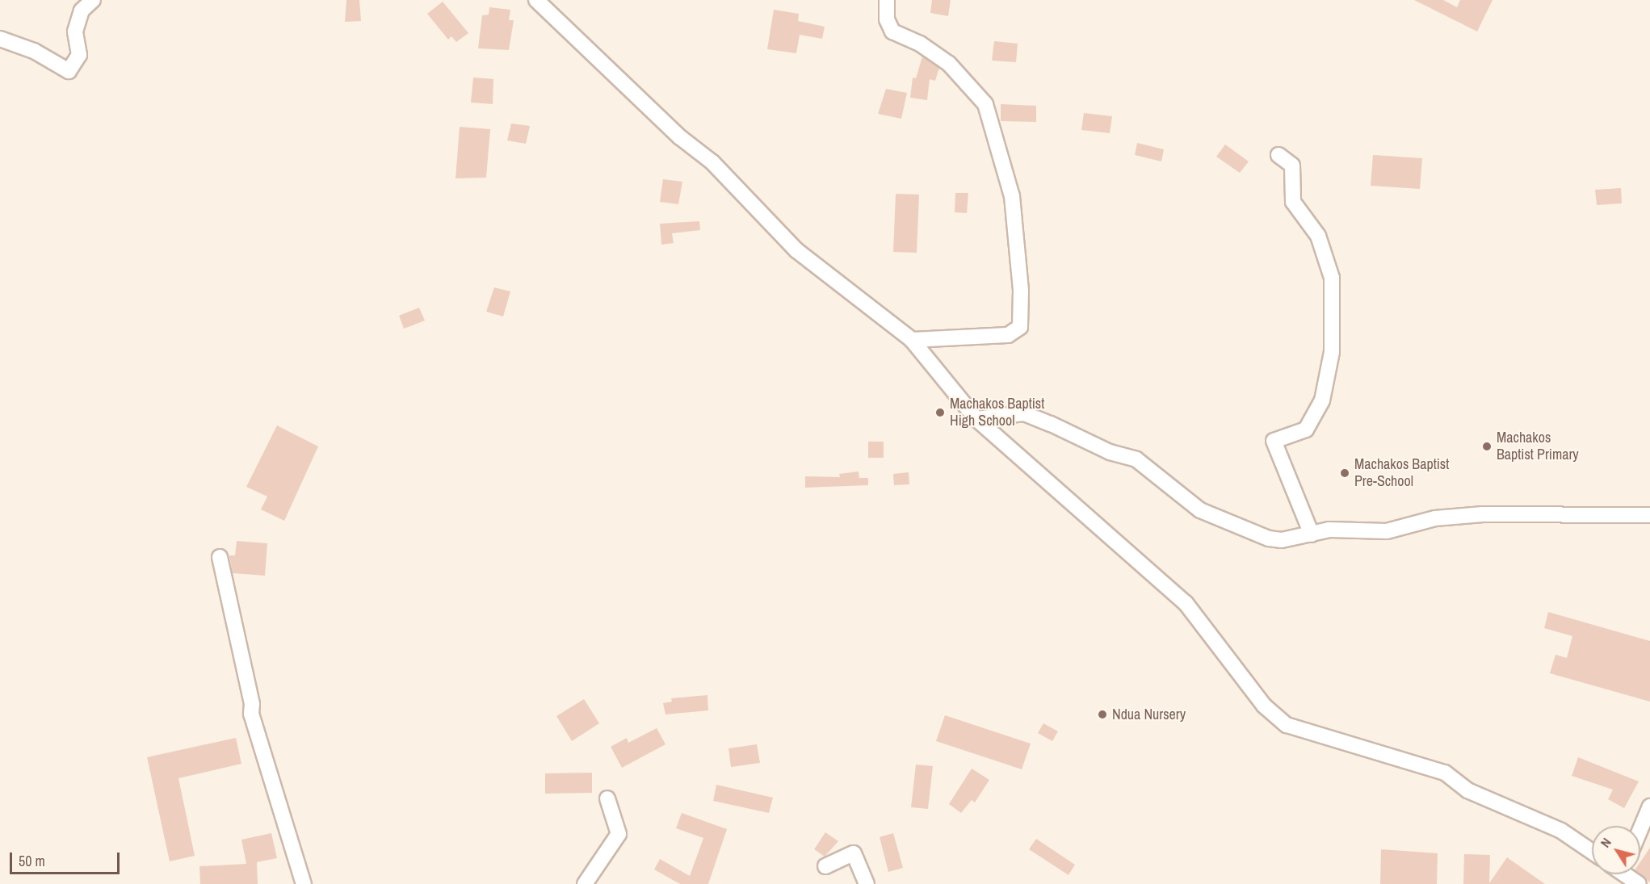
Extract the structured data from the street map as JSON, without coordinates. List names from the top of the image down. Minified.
{"places":["Machakos Baptist High School","Machakos Baptist Primary","Machakos Baptist Pre-School","Ndua Nursery"],"scale_bar":"50 m","north":"top left"}
